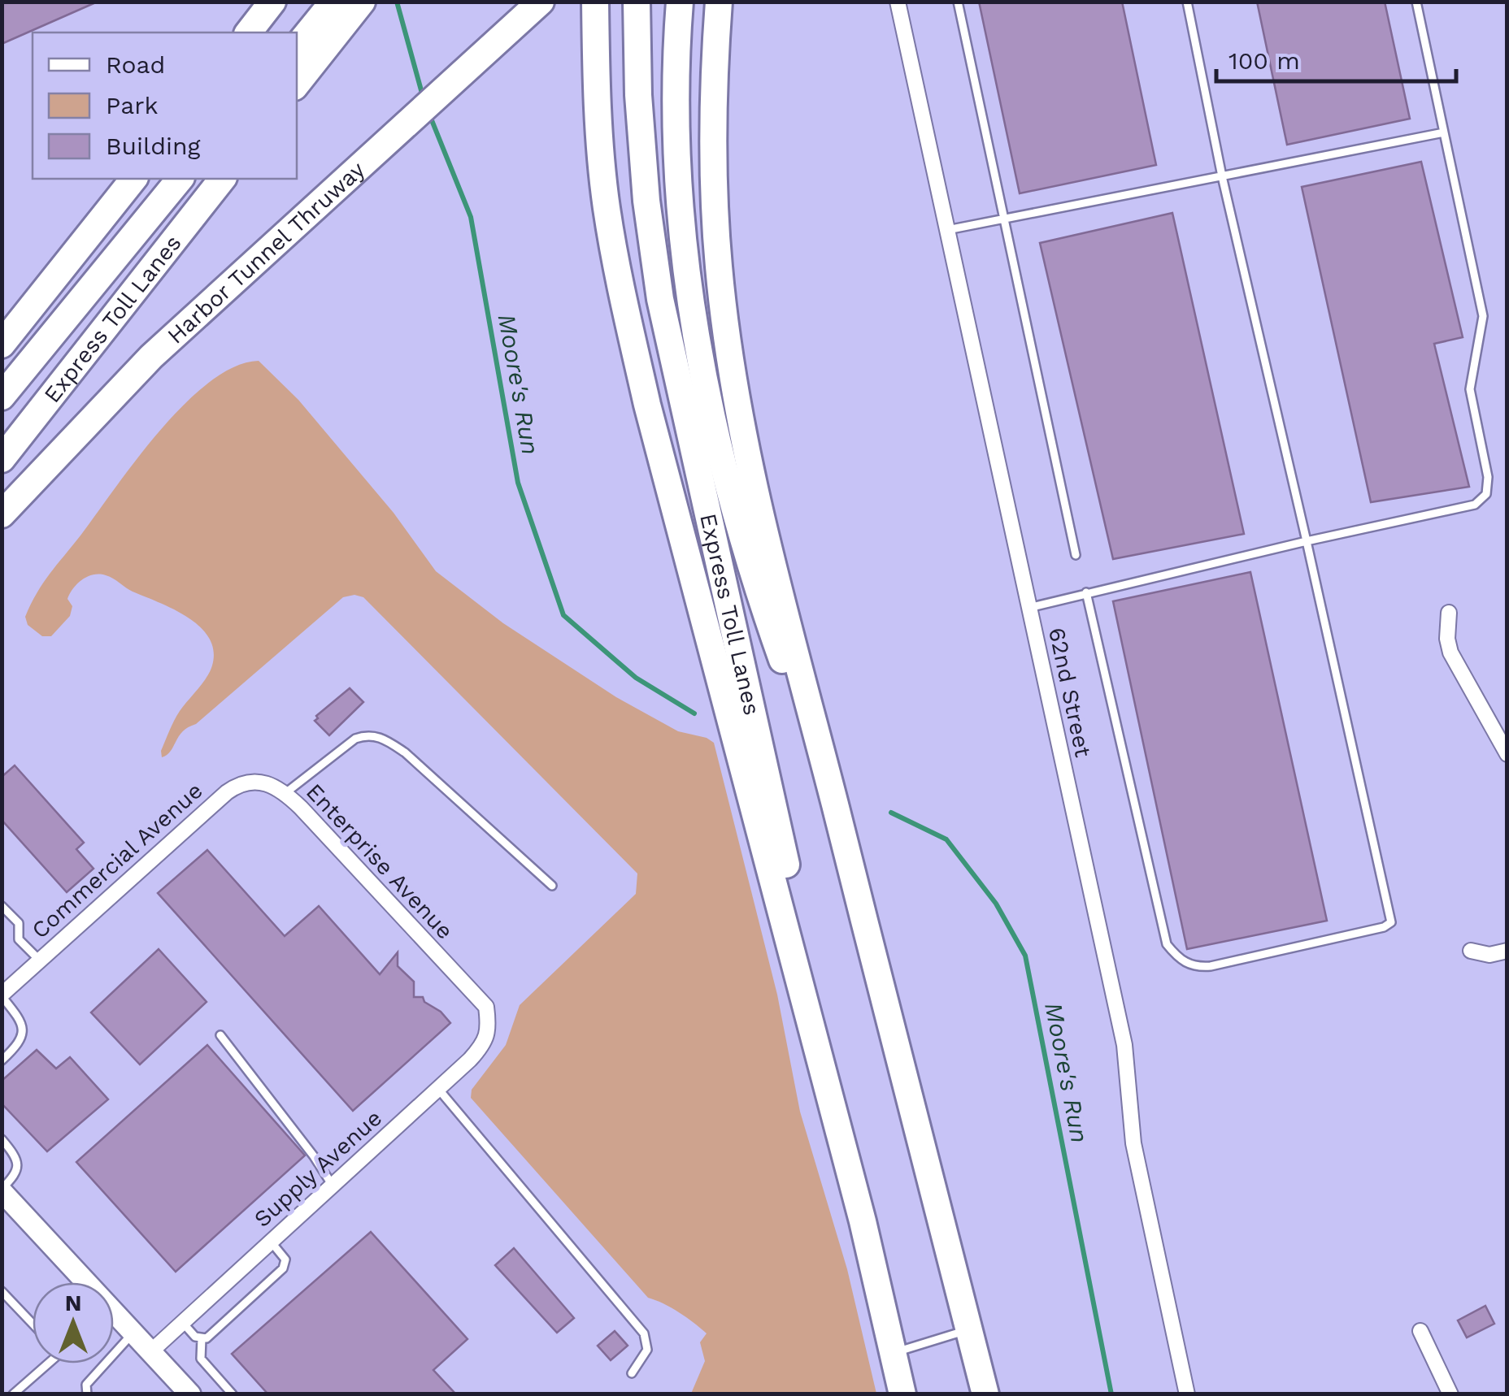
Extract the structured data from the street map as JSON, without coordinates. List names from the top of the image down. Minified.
{"streets":{"highway":["Harbor Tunnel Thruway","Express Toll Lanes"],"street":["62nd Street","Commercial Avenue","Enterprise Avenue","Supply Avenue"]},"crossings":[["Commercial Avenue","Enterprise Avenue"],["Enterprise Avenue","Supply Avenue"]],"water":["Moore's Run"],"legend":["Road","Park","Building"],"scale_bar":"100 m","north":"top"}
